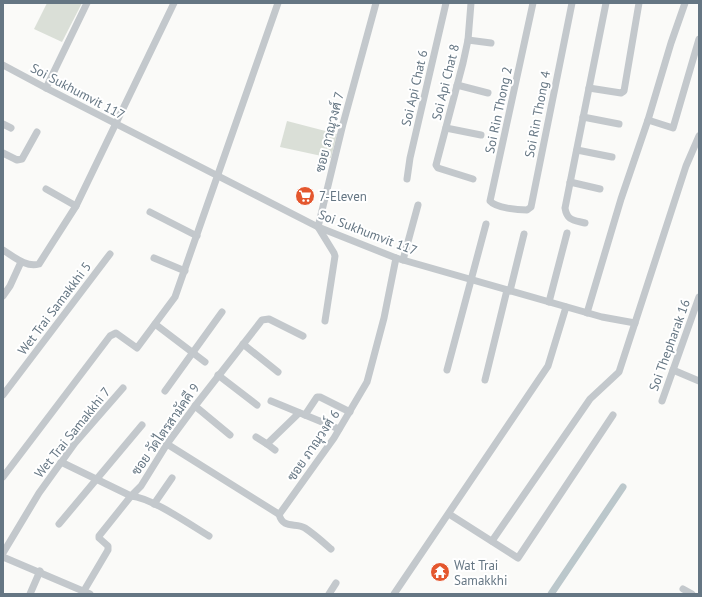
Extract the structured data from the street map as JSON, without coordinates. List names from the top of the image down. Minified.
{"streets":{"street":["Soi Api Chat 8","Soi Api Chat 6","Soi Sukhumvit 117","Soi Rin Thong 2","Soi Rin Thong 4","ซอย ภาณุวงศ์ 7","Wet Trai Samakkhi 5","Soi Thepharak 16","ซอย วัดไตรสามัคคี 9","Wet Trai Samakkhi 7","ซอย ภาณุวงศ์ 6"]},"crossings":[["Soi Sukhumvit 117","ซอย ภาณุวงศ์ 7"],["Soi Sukhumvit 117","ซอย ภาณุวงศ์ 6"],["Soi Rin Thong 2","Soi Rin Thong 4"]],"places":{"supermarket":["7-Eleven"],"temple":["Wat Trai Samakkhi"]}}
